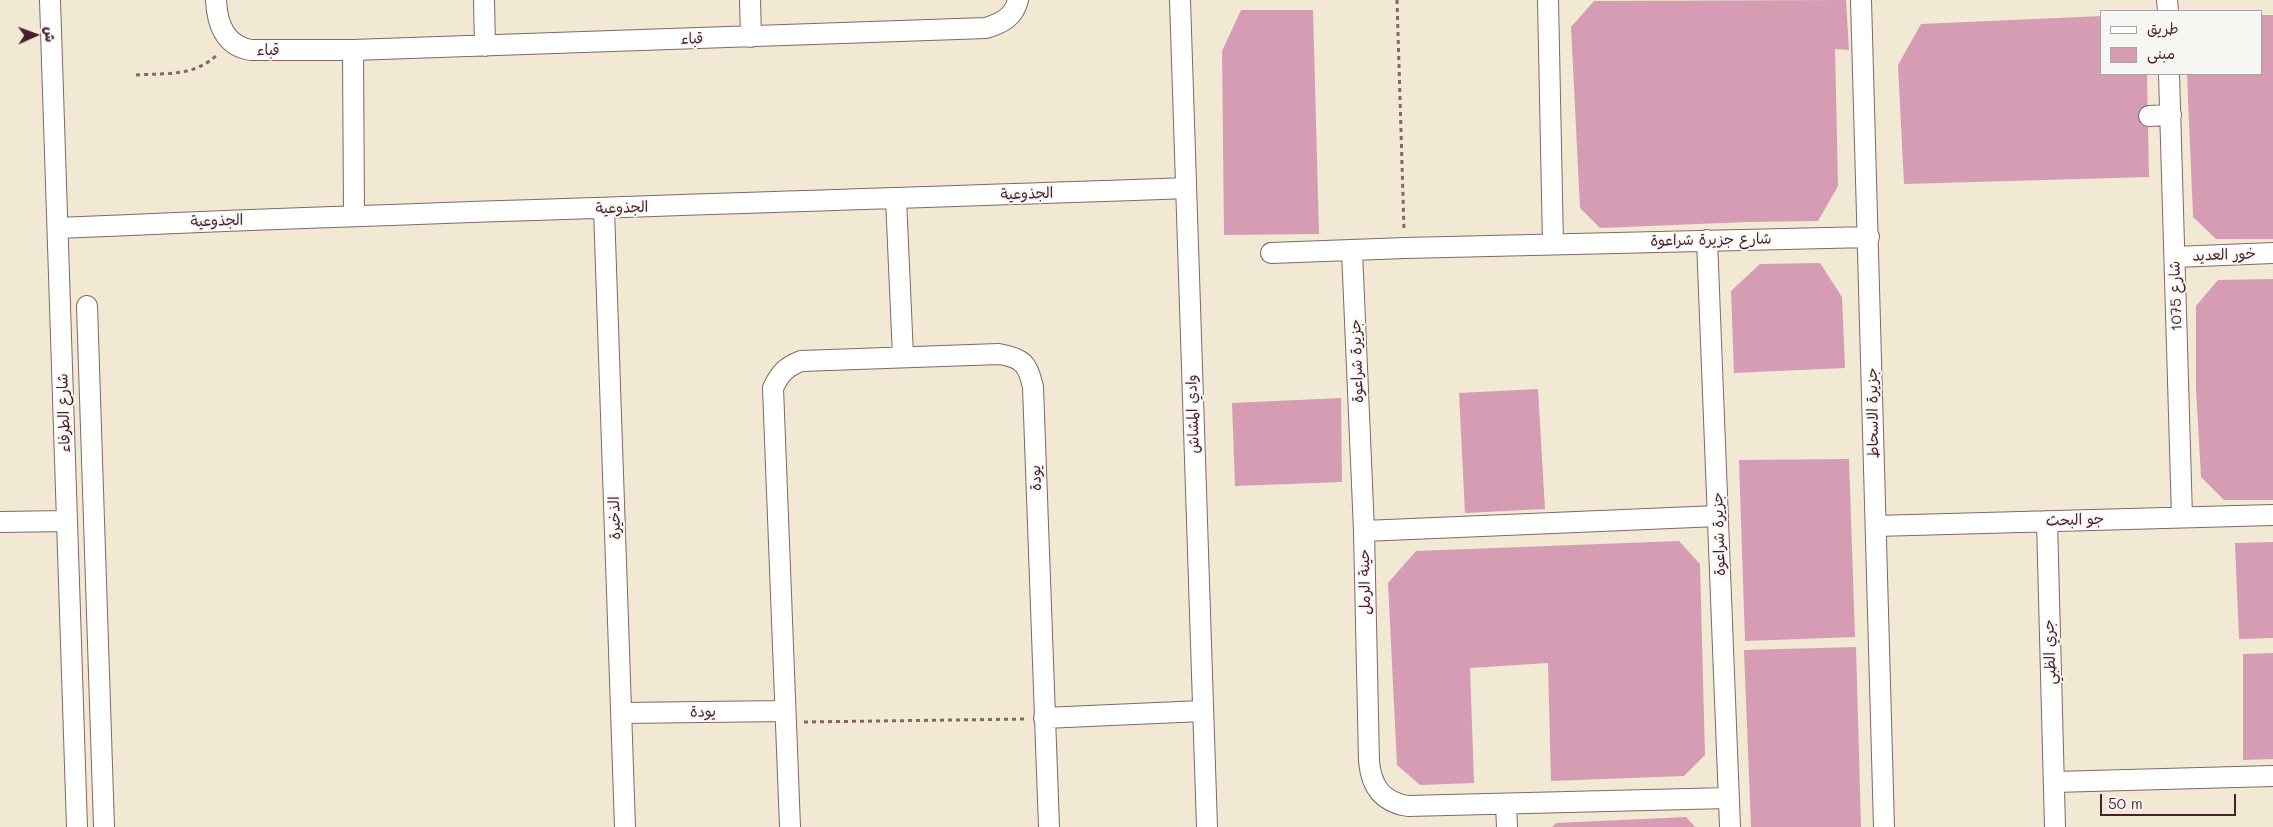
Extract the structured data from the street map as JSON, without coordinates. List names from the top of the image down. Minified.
{"streets":{"street":["قباء","الجذوعية","شارع جزيرة شراعوة","خور العديد","شارع 1075","جزيرة شراعوة","شارع الطرفاء","جزيرة الاسحاط","وادي المشاش","يودة","الذخيرة","جو البحث","حينة الرمل","جري الظبي"]},"crossings":[["الجذوعية","شارع الطرفاء"],["الجذوعية","وادي المشاش"],["الجذوعية","الذخيرة"],["شارع جزيرة شراعوة","جزيرة شراعوة"],["شارع جزيرة شراعوة","جزيرة الاسحاط"],["خور العديد","شارع 1075"],["شارع 1075","جو البحث"],["جزيرة شراعوة","حينة الرمل"],["جزيرة الاسحاط","جو البحث"],["يودة","الذخيرة"],["جو البحث","جري الظبي"]],"legend":["طريق","مبنى"],"scale_bar":"50 m","north":"right"}
